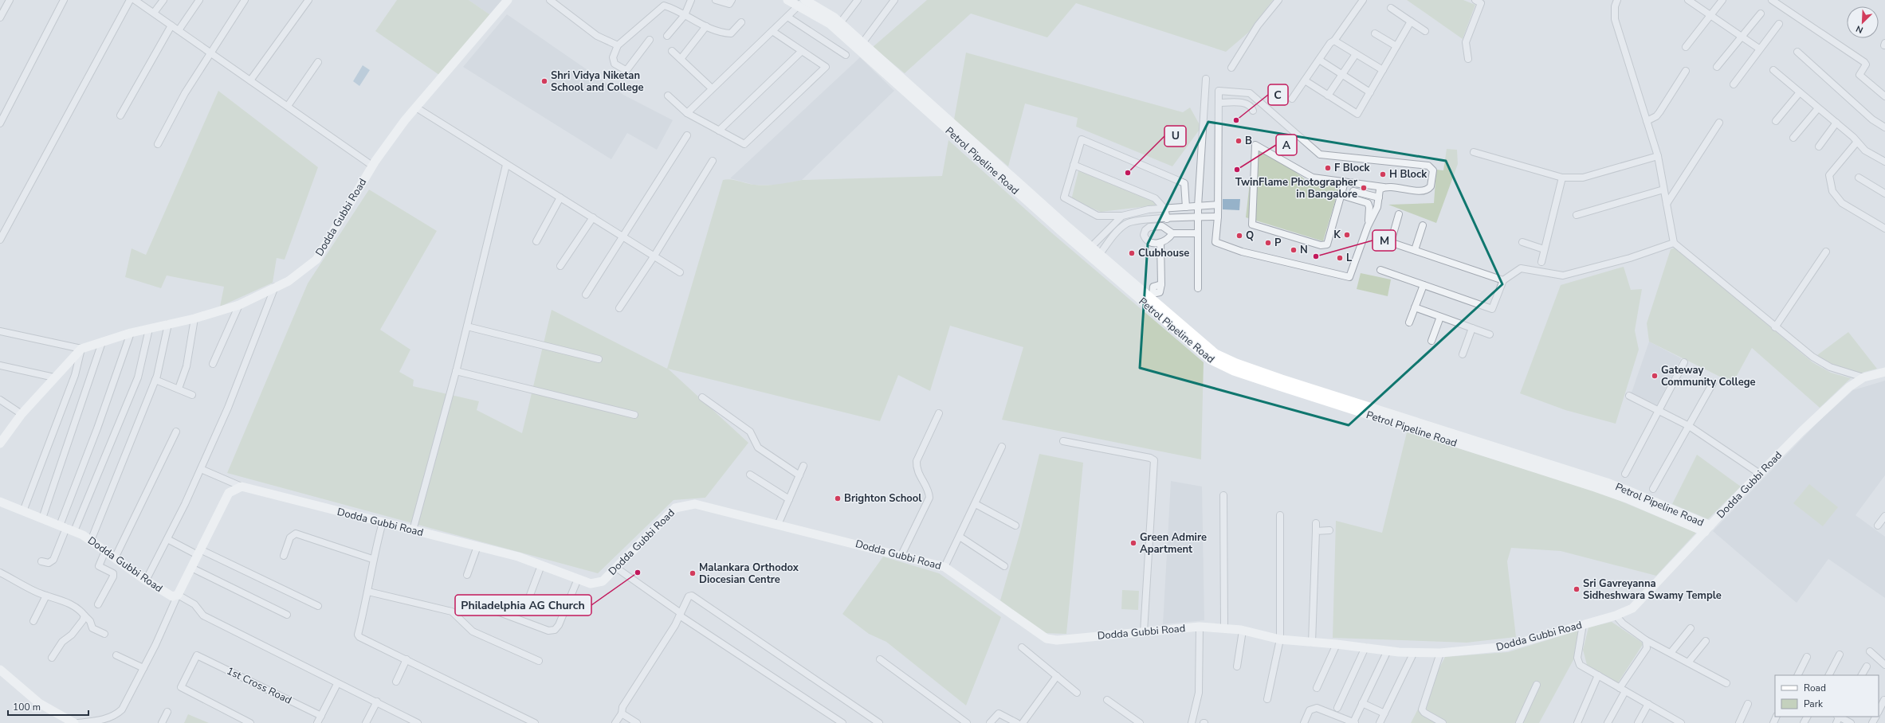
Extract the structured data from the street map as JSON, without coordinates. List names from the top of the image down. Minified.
{"streets":{"street":["Petrol Pipeline Road","Dodda Gubbi Road","1st Cross Road"]},"crossings":[["Petrol Pipeline Road","Dodda Gubbi Road"]],"places":["Shri Vidya Niketan School and College","C","B","F Block","A","U","H Block","TwinFlame Photographer in Bangalore","K","Q","P","N","Clubhouse","M","L","Gateway Community College","Brighton School","Green Admire Apartment","Philadelphia AG Church","Malankara Orthodox Diocesian Centre","Sri Gavreyanna Sidheshwara Swamy Temple"],"legend":["Road","Park"],"scale_bar":"100 m","north":"bottom left"}
